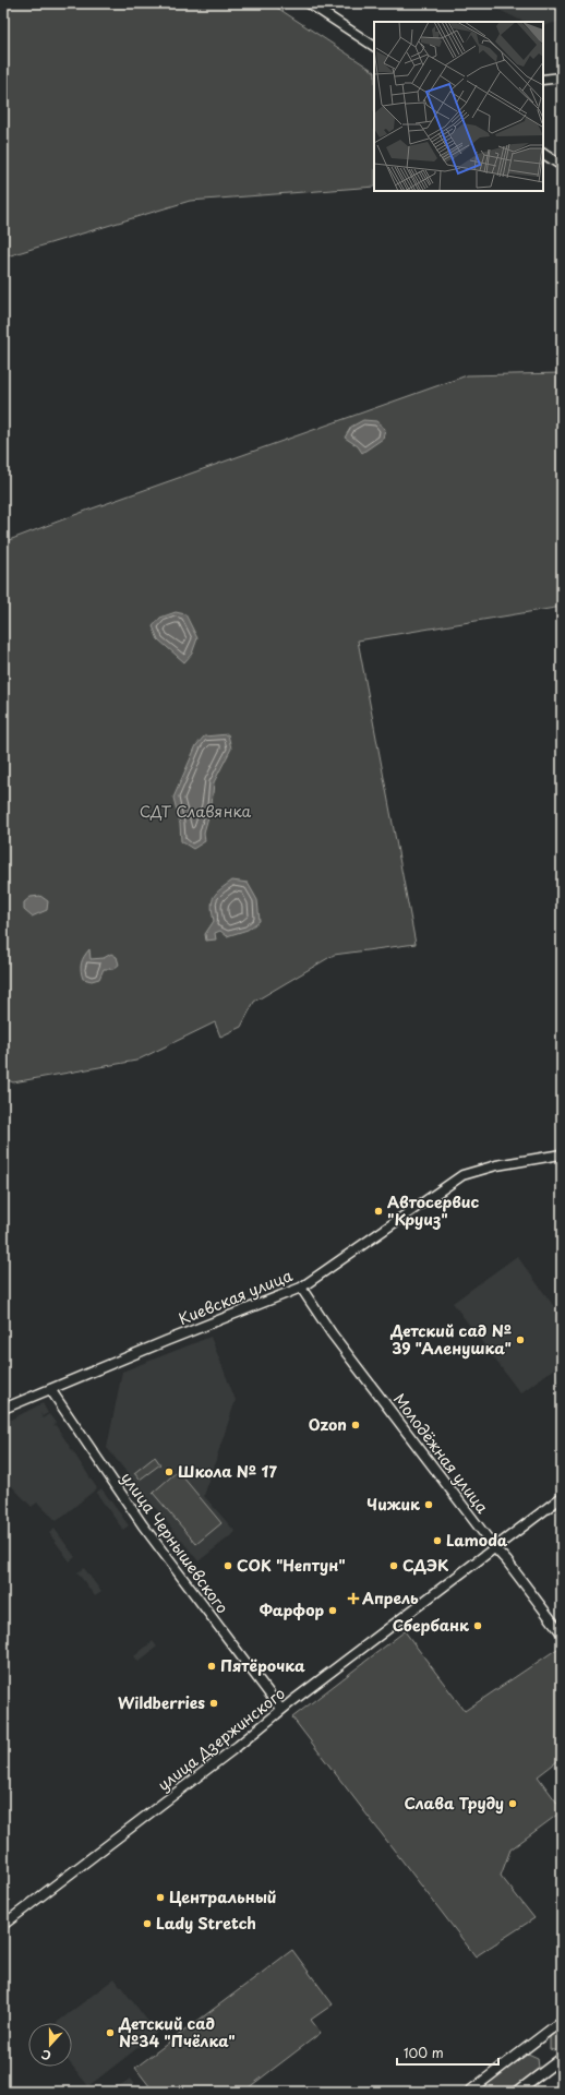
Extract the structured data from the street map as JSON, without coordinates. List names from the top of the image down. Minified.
{"streets":{"main road":["Киевская улица","Молодёжная улица","улица Чернышевского","улица Дзержинского"]},"crossings":[["Киевская улица","Молодёжная улица"],["Киевская улица","улица Чернышевского"],["Молодёжная улица","улица Дзержинского"],["улица Чернышевского","улица Дзержинского"]],"parks":["СДТ Славянка"],"places":{"other":["Автосервис \"Круиз\"","Детский сад № 39 \"Аленушка\"","Ozon","Школа № 17","Чижик","Lamoda","СОК \"Нептун\"","СДЭК","Фарфор","Сбербанк","Пятёрочка","Wildberries","Слава Труду","Центральный","Lady Stretch","Детский сад №34 \"Пчёлка\""],"health":["Апрель"]},"scale_bar":"100 m","north":"bottom"}
